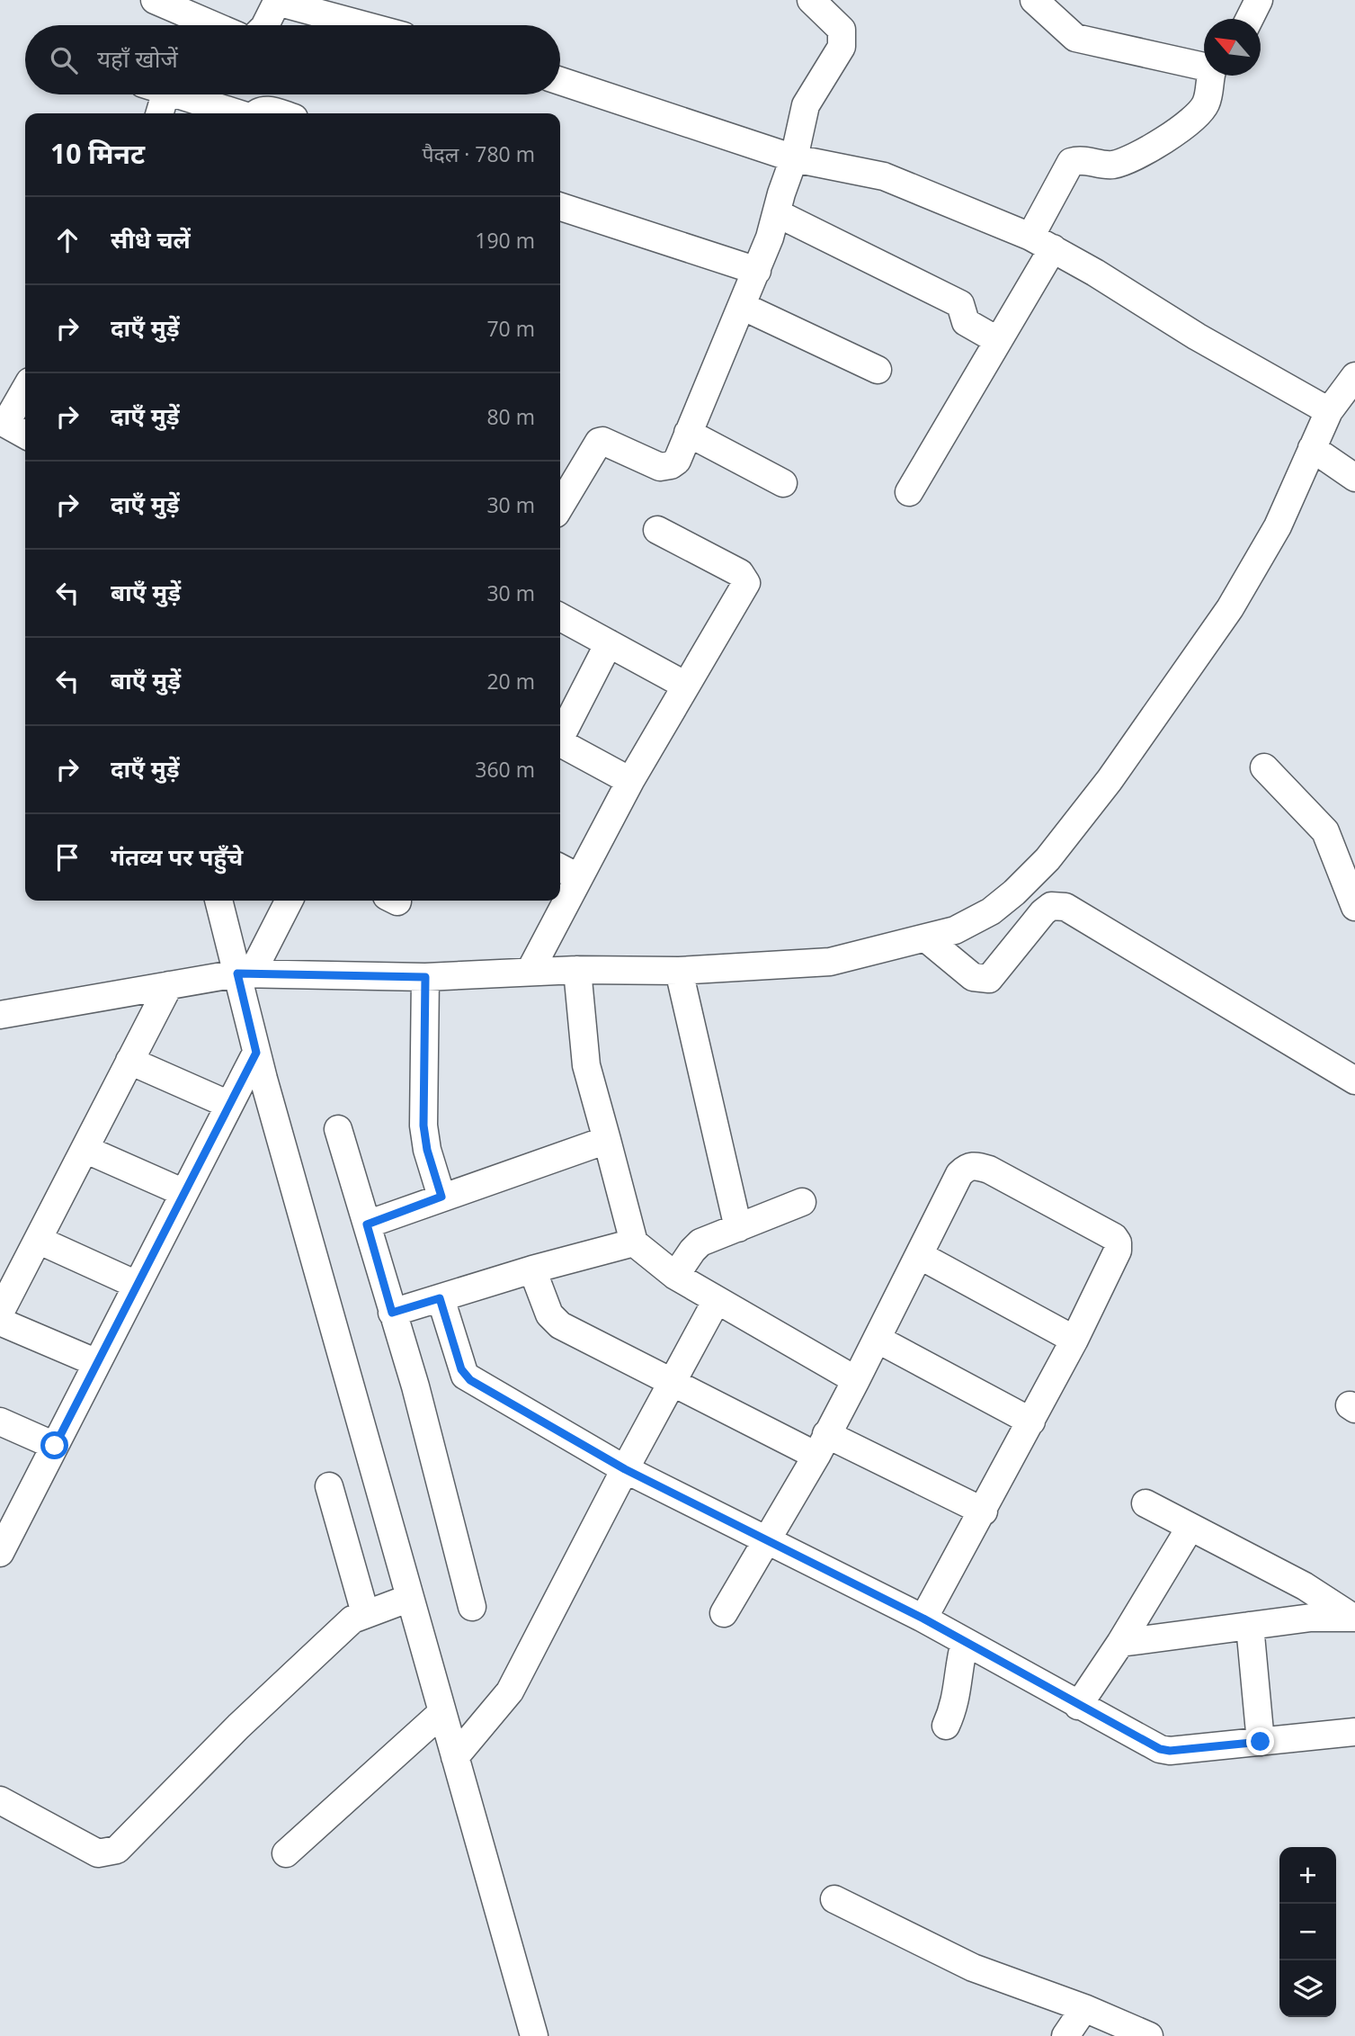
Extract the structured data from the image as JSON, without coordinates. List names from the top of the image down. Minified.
{"north":"top left","page":{"search":"यहाँ खोजें","heading":["10 मिनट","पैदल · 780 m"],"list":[["सीधे चलें","190 m"],["दाएँ मुड़ें","70 m"],["दाएँ मुड़ें","80 m"],["दाएँ मुड़ें","30 m"],["बाएँ मुड़ें","30 m"],["बाएँ मुड़ें","20 m"],["दाएँ मुड़ें","360 m"],"गंतव्य पर पहुँचे"],"map_buttons":["+","−"]}}
